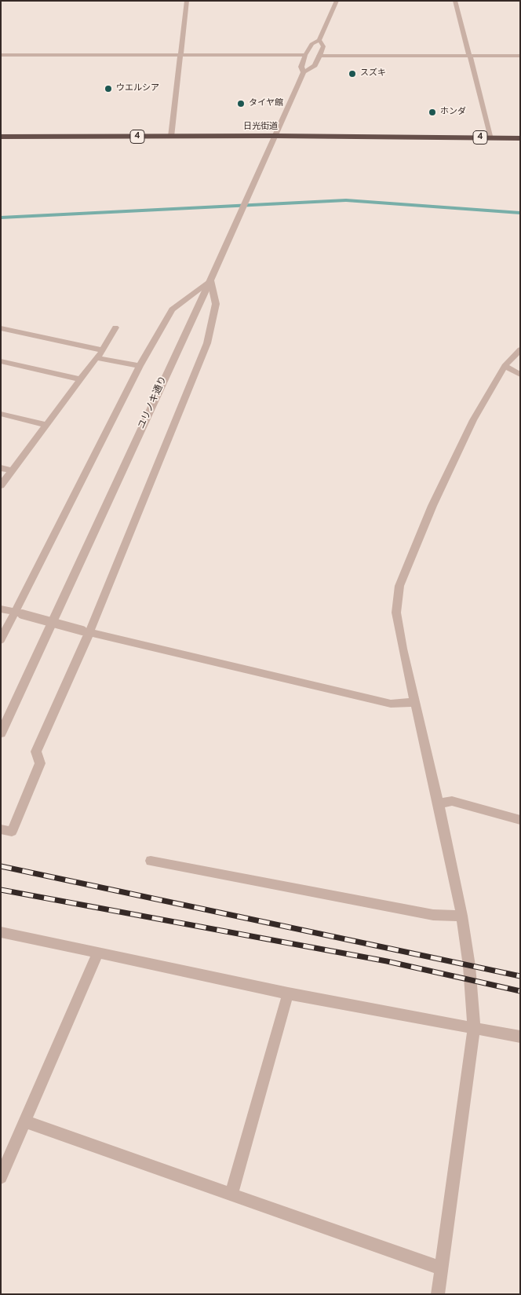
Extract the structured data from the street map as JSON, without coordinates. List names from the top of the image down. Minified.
{"streets":{"highway":["日光街道","4"],"street":["ユリノキ通り"]},"crossings":[["日光街道","ユリノキ通り"]],"places":["スズキ","ウエルシア","タイヤ館","ホンダ"]}
